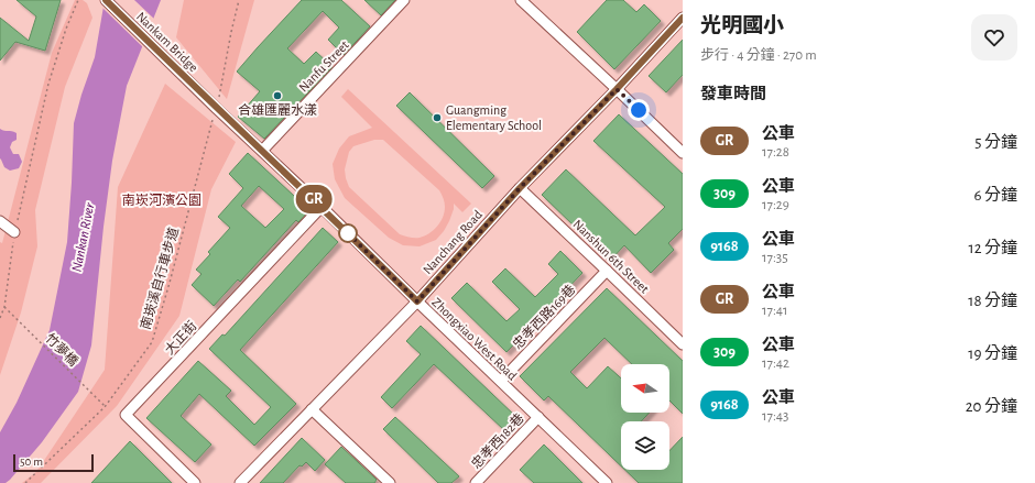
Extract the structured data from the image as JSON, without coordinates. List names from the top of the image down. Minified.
{"streets":{"street":["Nankam Bridge","Nanfu Street","Nanchang Road","Nanshun 6th Street","忠孝西路169巷","大正街","Zhongxiao West Road","忠孝西182巷"],"path":["南崁溪自行車步道","竹夢橋"]},"crossings":[["Nankam Bridge","Zhongxiao West Road"],["Nanfu Street","Zhongxiao West Road"],["Nanchang Road","Nanshun 6th Street"],["Nanchang Road","Zhongxiao West Road"],["Nanshun 6th Street","忠孝西路169巷"],["南崁溪自行車步道","竹夢橋"],["忠孝西路169巷","Zhongxiao West Road"],["大正街","Zhongxiao West Road"],["Zhongxiao West Road","忠孝西182巷"]],"water":["Nankan River"],"parks":["南崁河濱公園"],"places":["合雄匯麗水漾","Guangming Elementary School"],"lines":["bus line GR"],"scale_bar":"50 m","north":"left","page":{"on_map":"GR","heading":[["光明國小","步行 · 4 分鐘 · 270 m"],"發車時間"],"list":[{"mark":"GR","name":"公車","note":"17:28","value":"5 分鐘"},{"mark":"309","name":"公車","note":"17:29","value":"6 分鐘"},{"mark":"9168","name":"公車","note":"17:35","value":"12 分鐘"},{"mark":"GR","name":"公車","note":"17:41","value":"18 分鐘"},{"mark":"309","name":"公車","note":"17:42","value":"19 分鐘"},{"mark":"9168","name":"公車","note":"17:43","value":"20 分鐘"}],"scale":"50 m"}}
